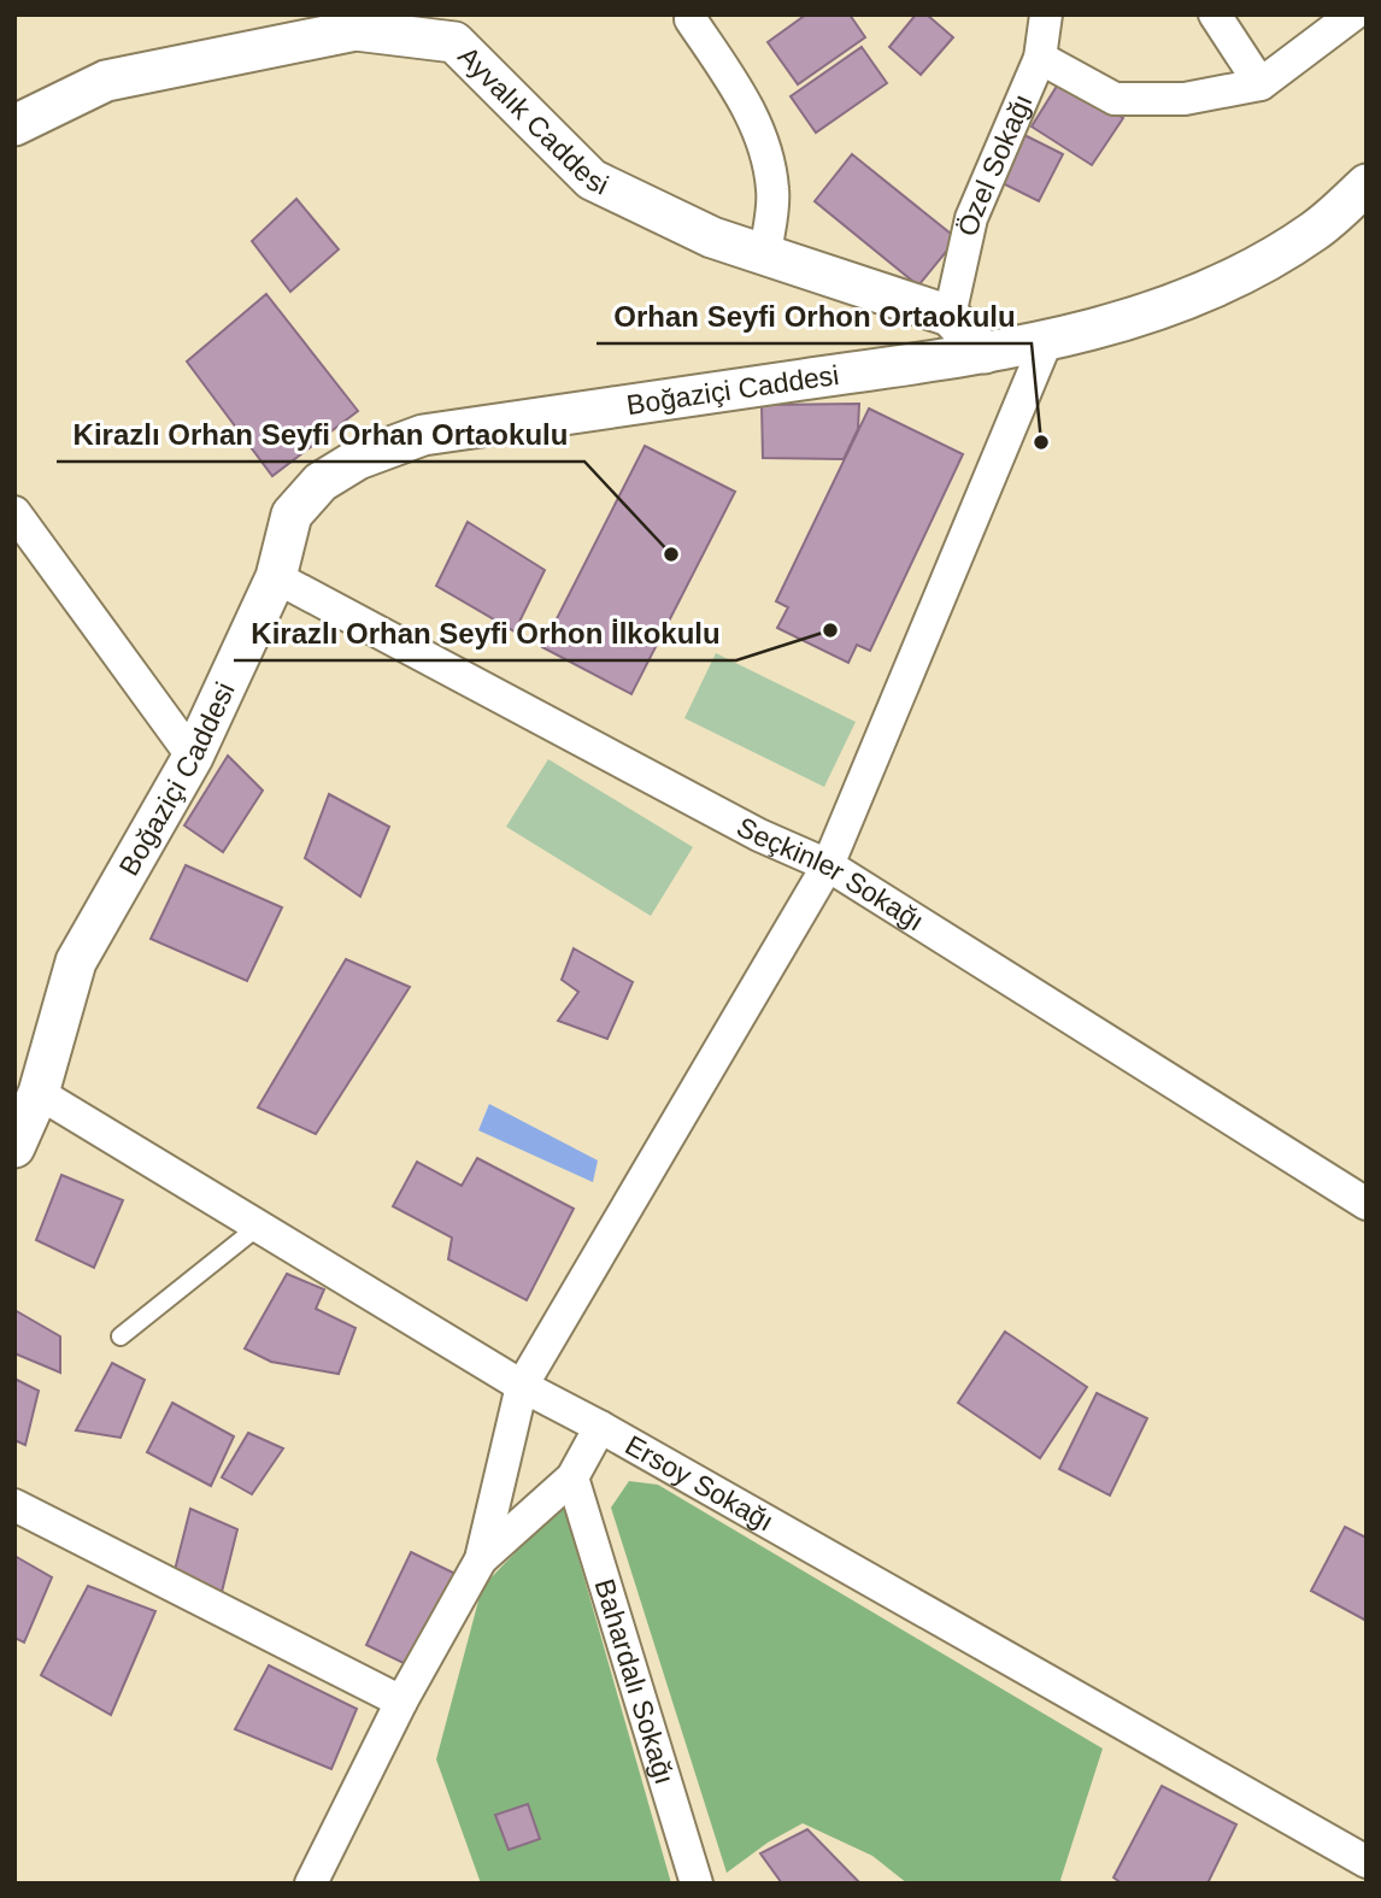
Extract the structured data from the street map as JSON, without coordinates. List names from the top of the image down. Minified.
{"streets":{"street":["Ayvalık Caddesi","Özel Sokağı","Boğaziçi Caddesi","Seçkinler Sokağı","Ersoy Sokağı","Bahardalı Sokağı"]},"crossings":[["Ayvalık Caddesi","Özel Sokağı"],["Ayvalık Caddesi","Boğaziçi Caddesi"],["Boğaziçi Caddesi","Seçkinler Sokağı"],["Boğaziçi Caddesi","Ersoy Sokağı"]],"places":["Orhan Seyfi Orhon Ortaokulu","Kirazlı Orhan Seyfi Orhan Ortaokulu","Kirazlı Orhan Seyfi Orhon İlkokulu"]}
